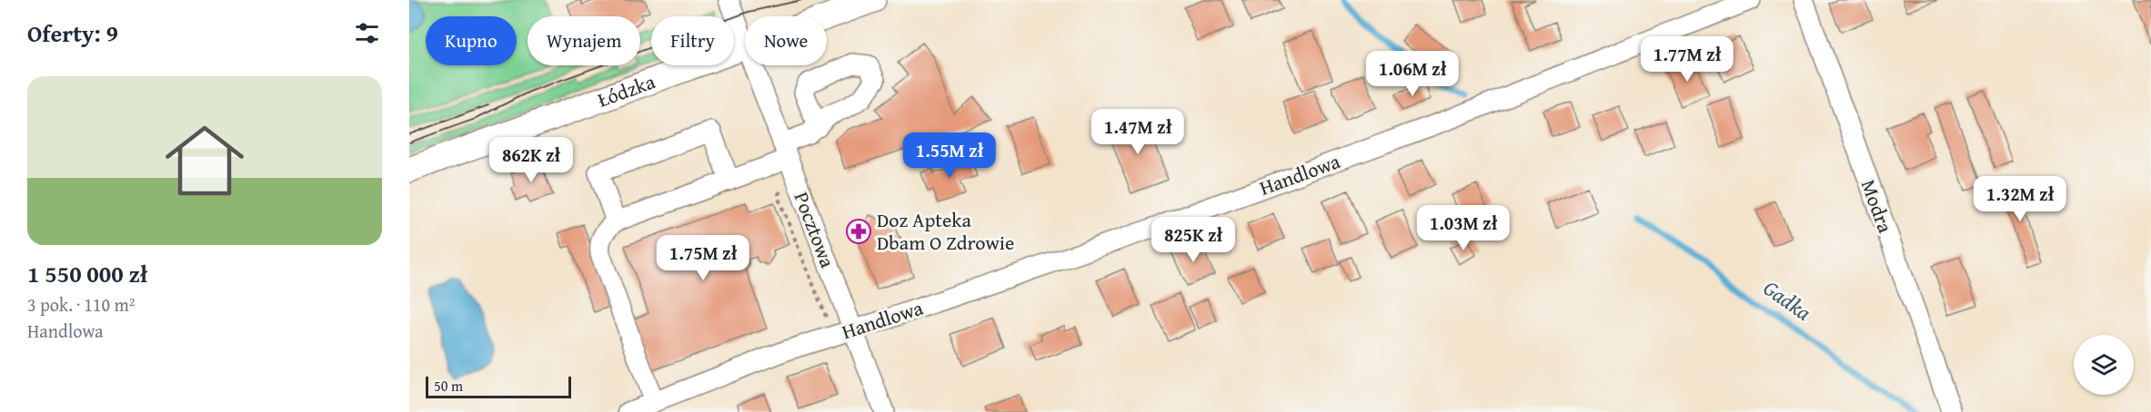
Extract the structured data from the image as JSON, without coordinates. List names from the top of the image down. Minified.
{"streets":{"main road":["Łódzka"],"street":["Handlowa","Modra","Pocztowa"]},"crossings":[["Handlowa","Pocztowa"]],"water":["Gadka"],"places":{"pharmacy":["Doz Apteka Dbam O Zdrowie"]},"scale_bar":"50 m","page":{"heading":"Oferty: 9","chip":["Kupno","Wynajem","Filtry","Nowe"],"price":["1.77M zł","1.06M zł","1.47M zł","1.55M zł","862K zł","1.32M zł","1.03M zł","825K zł","1.75M zł"],"list":[{"name":"1 550 000 zł","note":"3 pok. · 110 m² · Handlowa"}],"scale":"50 m"}}
